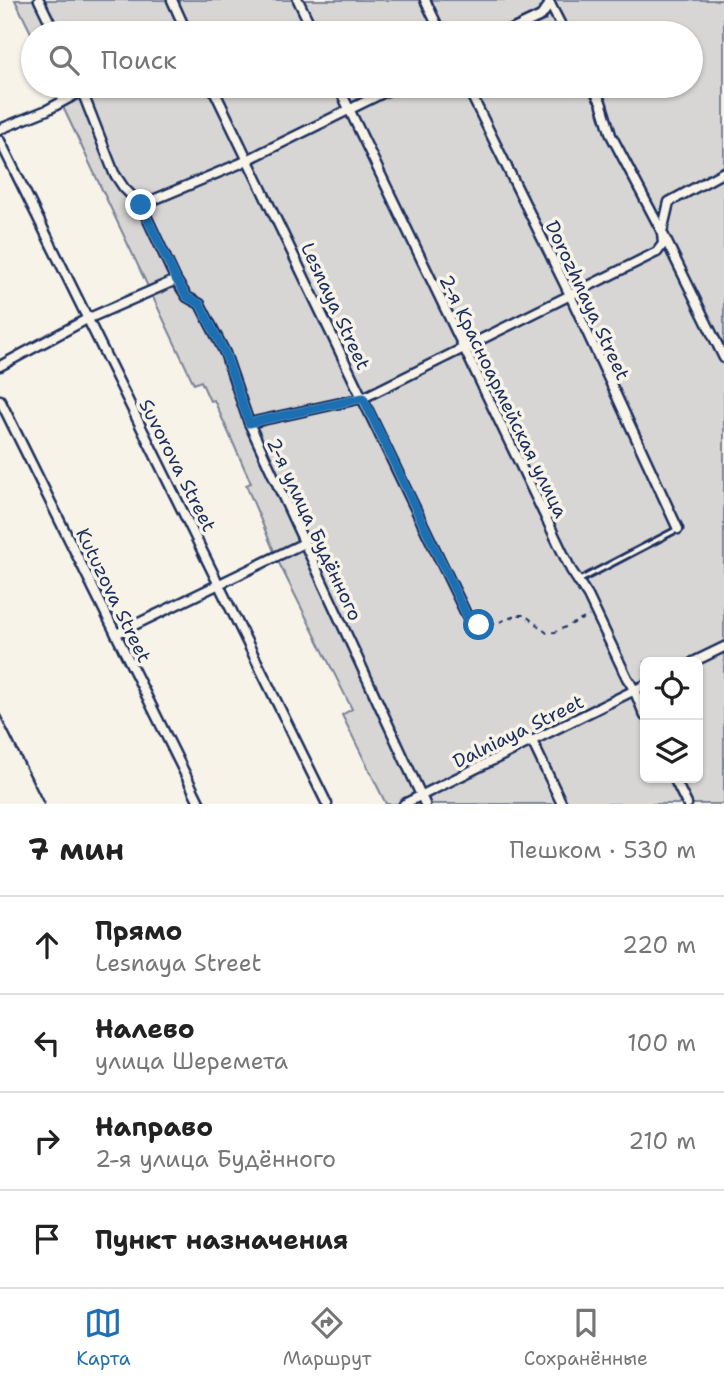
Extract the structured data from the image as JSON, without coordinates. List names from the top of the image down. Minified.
{"streets":{"street":["Dorozhnaya Street","Lesnaya Street","2-я Красноармейская улица","Suvorova Street","2-я улица Будённого","Kutuzova Street","Dalniaya Street"]},"crossings":[["2-я Красноармейская улица","Dalniaya Street"],["2-я улица Будённого","Dalniaya Street"]],"page":{"search":"Поиск","heading":["7 мин","Пешком · 530 m"],"list":[["Прямо","Lesnaya Street","220 m"],["Налево","улица Шеремета","100 m"],["Направо","2-я улица Будённого","210 m"],"Пункт назначения"],"nav":["Карта","Маршрут","Сохранённые"]}}
